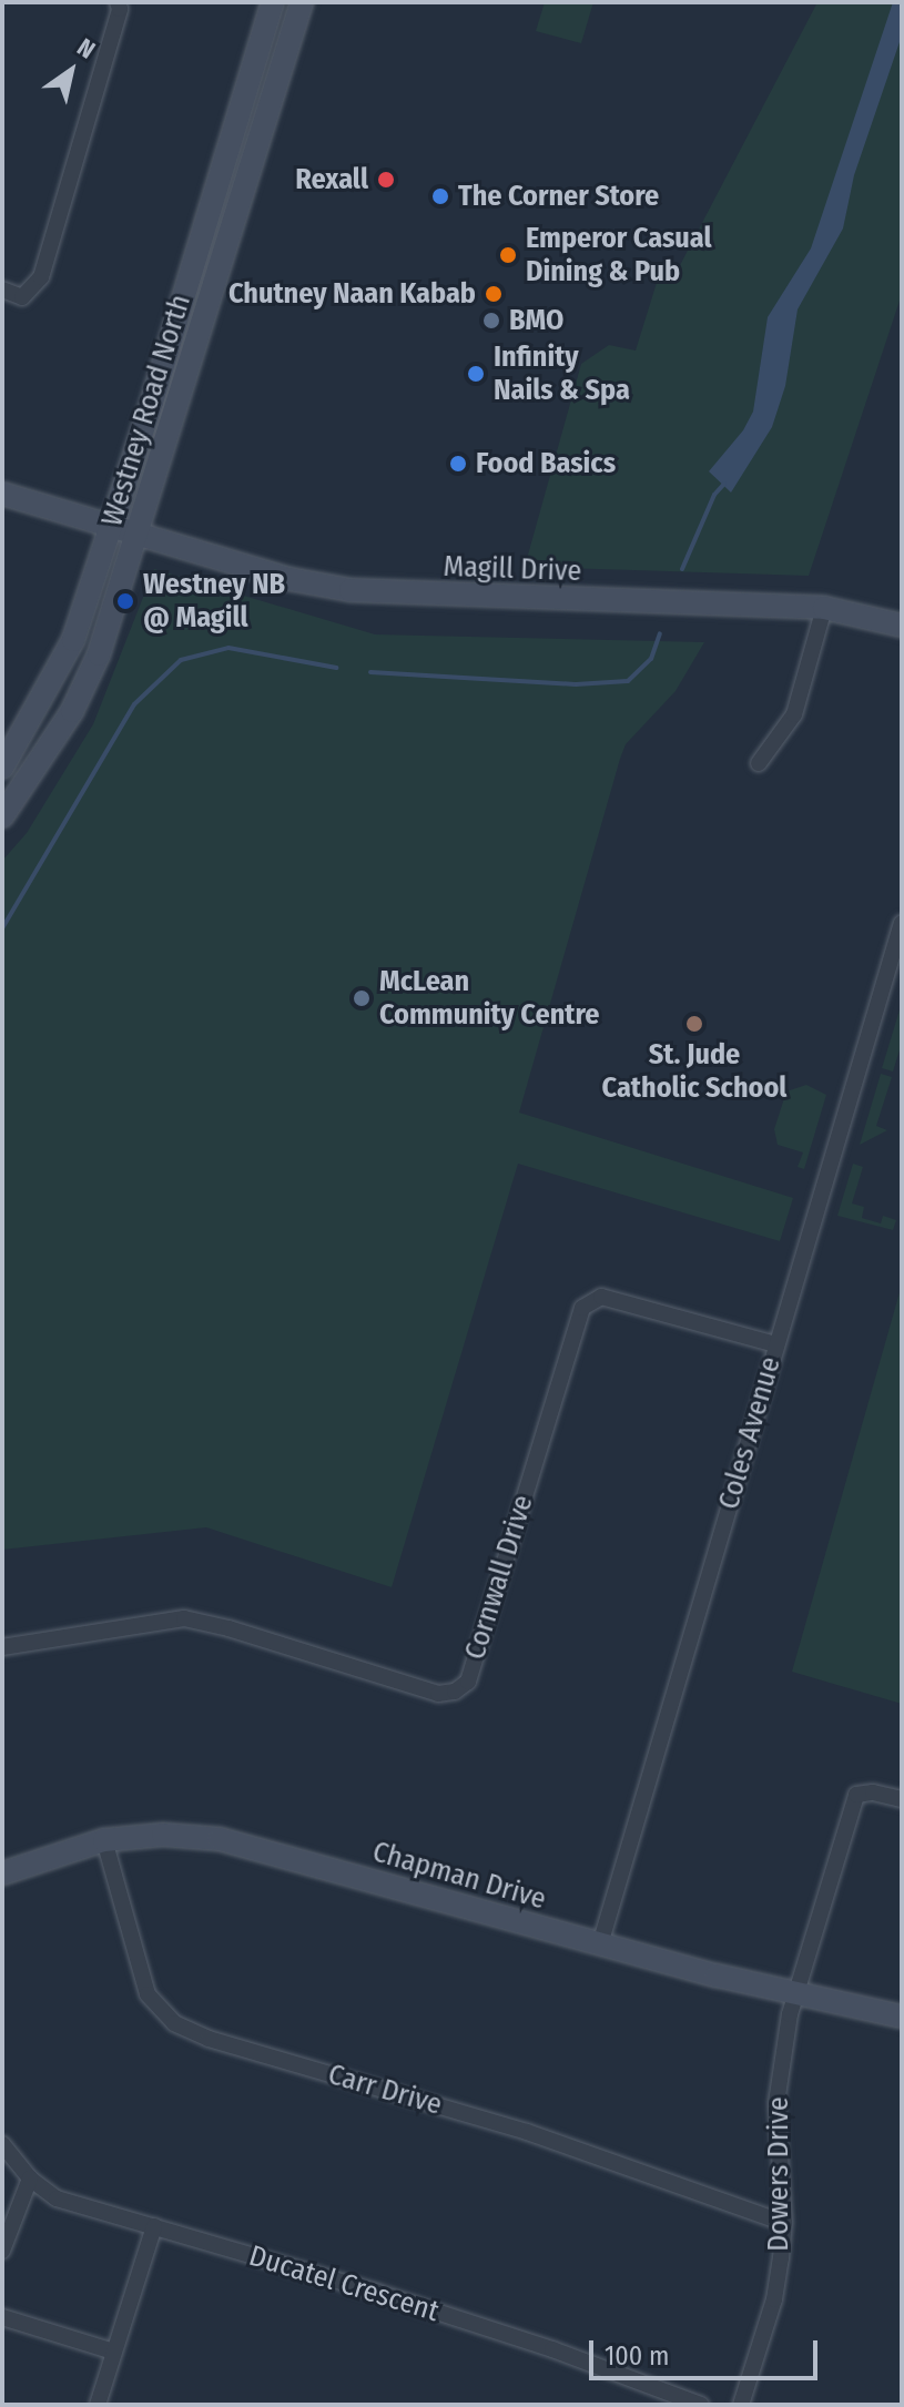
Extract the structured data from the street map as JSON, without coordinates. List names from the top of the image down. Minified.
{"streets":{"street":["Westney Road North","Magill Drive","Coles Avenue","Cornwall Drive","Chapman Drive","Carr Drive","Dowers Drive","Ducatel Crescent"]},"crossings":[["Westney Road North","Magill Drive"],["Coles Avenue","Cornwall Drive"],["Coles Avenue","Chapman Drive"],["Chapman Drive","Carr Drive"],["Chapman Drive","Dowers Drive"],["Carr Drive","Dowers Drive"]],"places":["Rexall","The Corner Store","Emperor Casual Dining & Pub","Chutney Naan Kabab","BMO","Infinity Nails & Spa","Food Basics","Westney NB @ Magill","McLean Community Centre","St. Jude Catholic School"],"scale_bar":"100 m","north":"top right"}
